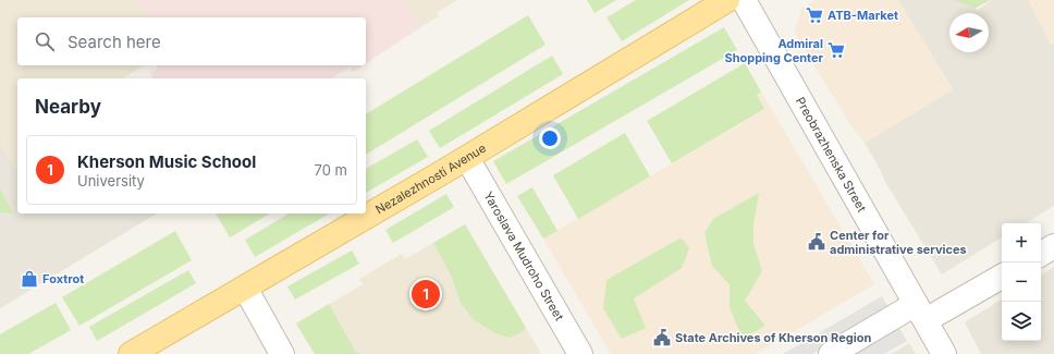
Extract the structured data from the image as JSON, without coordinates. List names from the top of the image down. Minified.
{"streets":{"main road":["Nezalezhnosti Avenue"],"street":["Preobrazhenska Street","Yaroslava Mudroho Street"]},"crossings":[["Nezalezhnosti Avenue","Yaroslava Mudroho Street"]],"places":{"supermarket":["ATB-Market","Admiral Shopping Center"],"public building":["Center for administrative services","State Archives of Kherson Region"],"shop":["Foxtrot"]},"north":"left","page":{"search":"Search here","heading":"Nearby","list":[{"mark":"1","name":"Kherson Music School","note":"University","value":"70 m"}],"map_buttons":["+","−"],"pins":"1"}}
